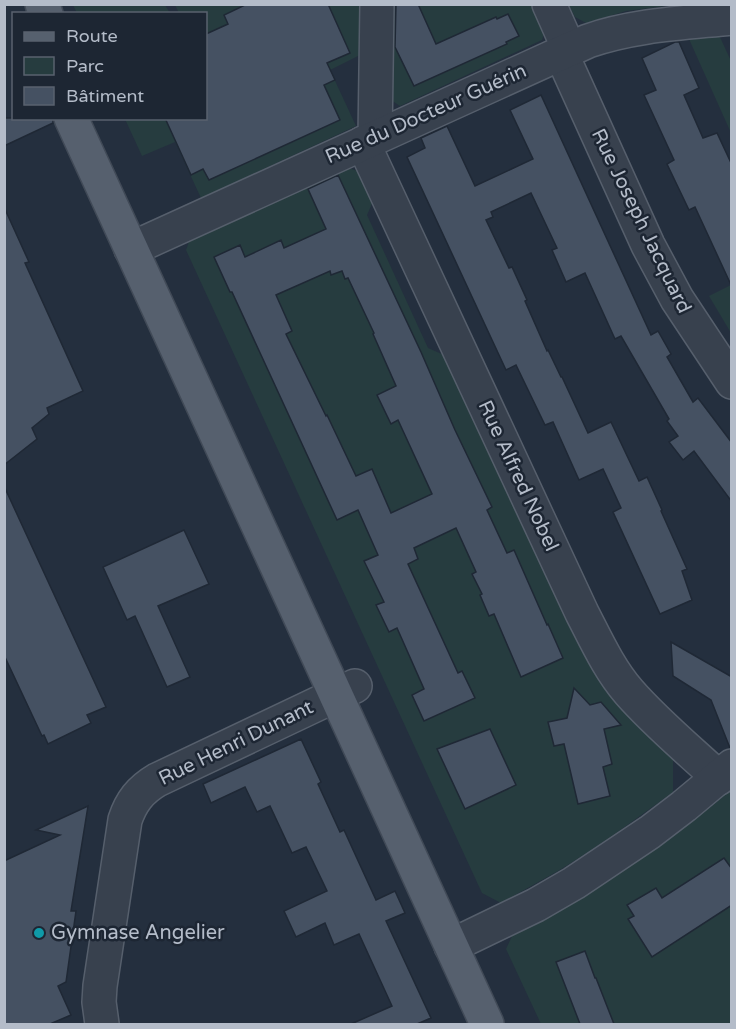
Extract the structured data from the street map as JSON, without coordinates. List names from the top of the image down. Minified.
{"streets":{"street":["Rue du Docteur Guérin","Rue Joseph Jacquard","Rue Alfred Nobel","Rue Henri Dunant"]},"crossings":[["Rue du Docteur Guérin","Rue Joseph Jacquard"],["Rue du Docteur Guérin","Rue Alfred Nobel"]],"places":["Gymnase Angelier"],"legend":["Route","Parc","Bâtiment"]}
